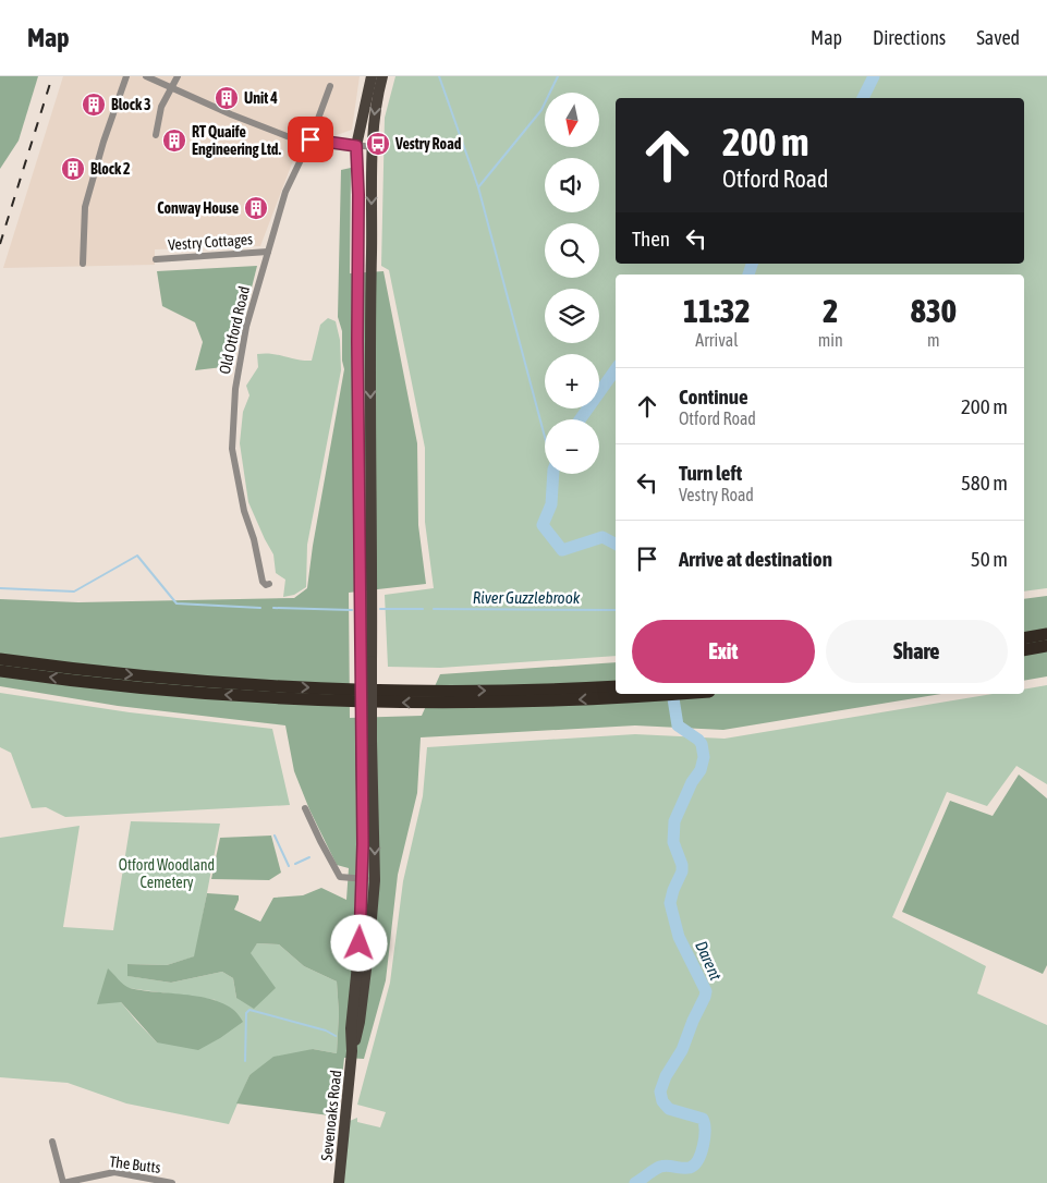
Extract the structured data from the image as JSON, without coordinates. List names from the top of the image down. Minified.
{"streets":{"main road":["Sevenoaks Road"],"street":["Vestry Cottages","Old Otford Road","The Butts"]},"crossings":[["Vestry Cottages","Old Otford Road"]],"water":["River Guzzlebrook","Darent"],"parks":["Otford Woodland Cemetery"],"places":{"building":["Unit 4","Block 3","RT Quaife Engineering Ltd.","Block 2","Conway House"],"bus stop":["Vestry Road"]},"north":"bottom","page":{"header":"Map","nav":["Map","Directions","Saved"],"map_buttons":["+","−"],"turn":["200 m","Otford Road"],"then":"Then","eta":["11:32","Arrival","2","min","830","m"],"list":[{"name":"Continue","note":"Otford Road","value":"200 m"},{"name":"Turn left","note":"Vestry Road","value":"580 m"},{"name":"Arrive at destination","value":"50 m"}],"buttons":["Exit","Share"]}}
